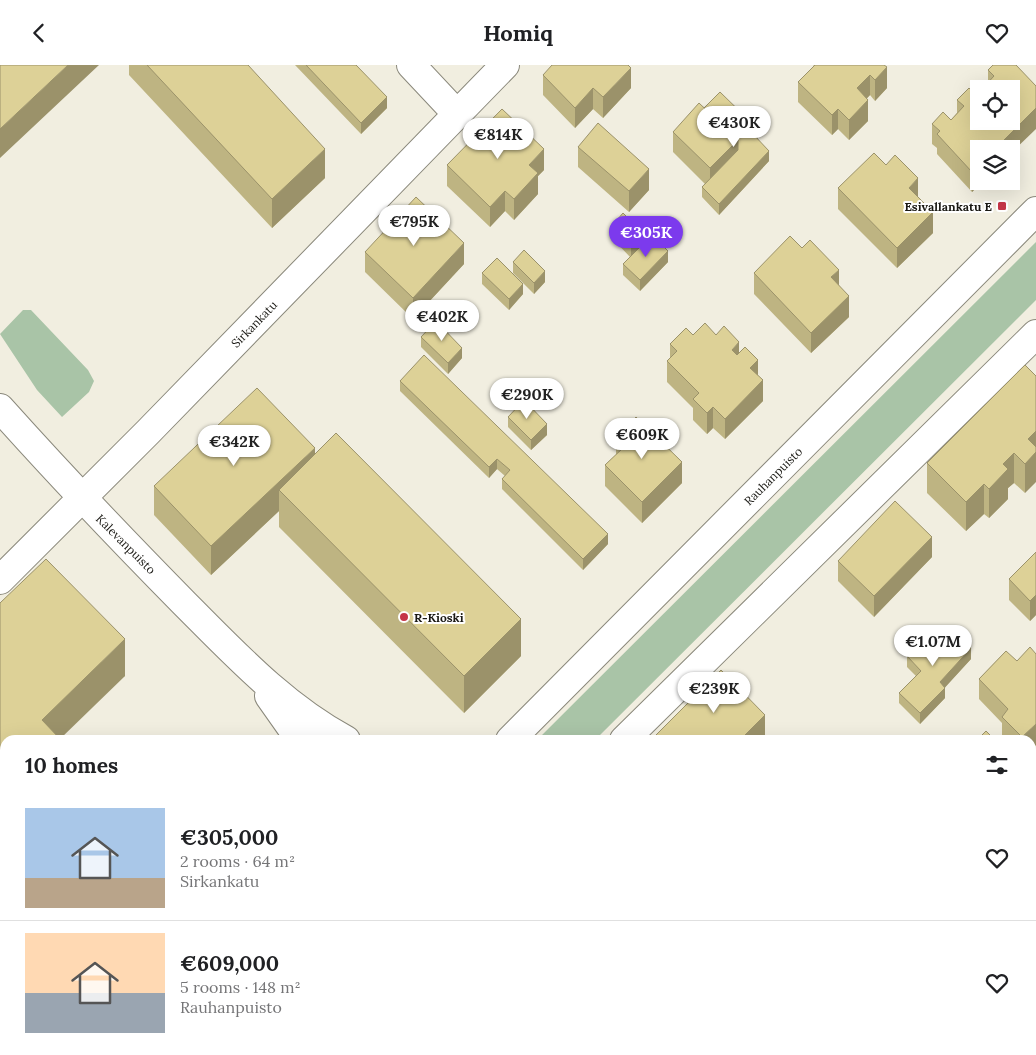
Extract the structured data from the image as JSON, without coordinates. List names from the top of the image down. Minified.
{"streets":{"street":["Sirkankatu","Rauhanpuisto","Kalevanpuisto"]},"crossings":[["Sirkankatu","Kalevanpuisto"]],"places":{"transit":["Esivallankatu E"],"other":["R-Kioski"]},"page":{"header":"Homiq","price":["€430K","€814K","€795K","€305K","€402K","€290K","€609K","€342K","€1.07M","€239K"],"heading":"10 homes","list":[{"name":"€305,000","note":"2 rooms · 64 m² · Sirkankatu"},{"name":"€609,000","note":"5 rooms · 148 m² · Rauhanpuisto"}]}}
